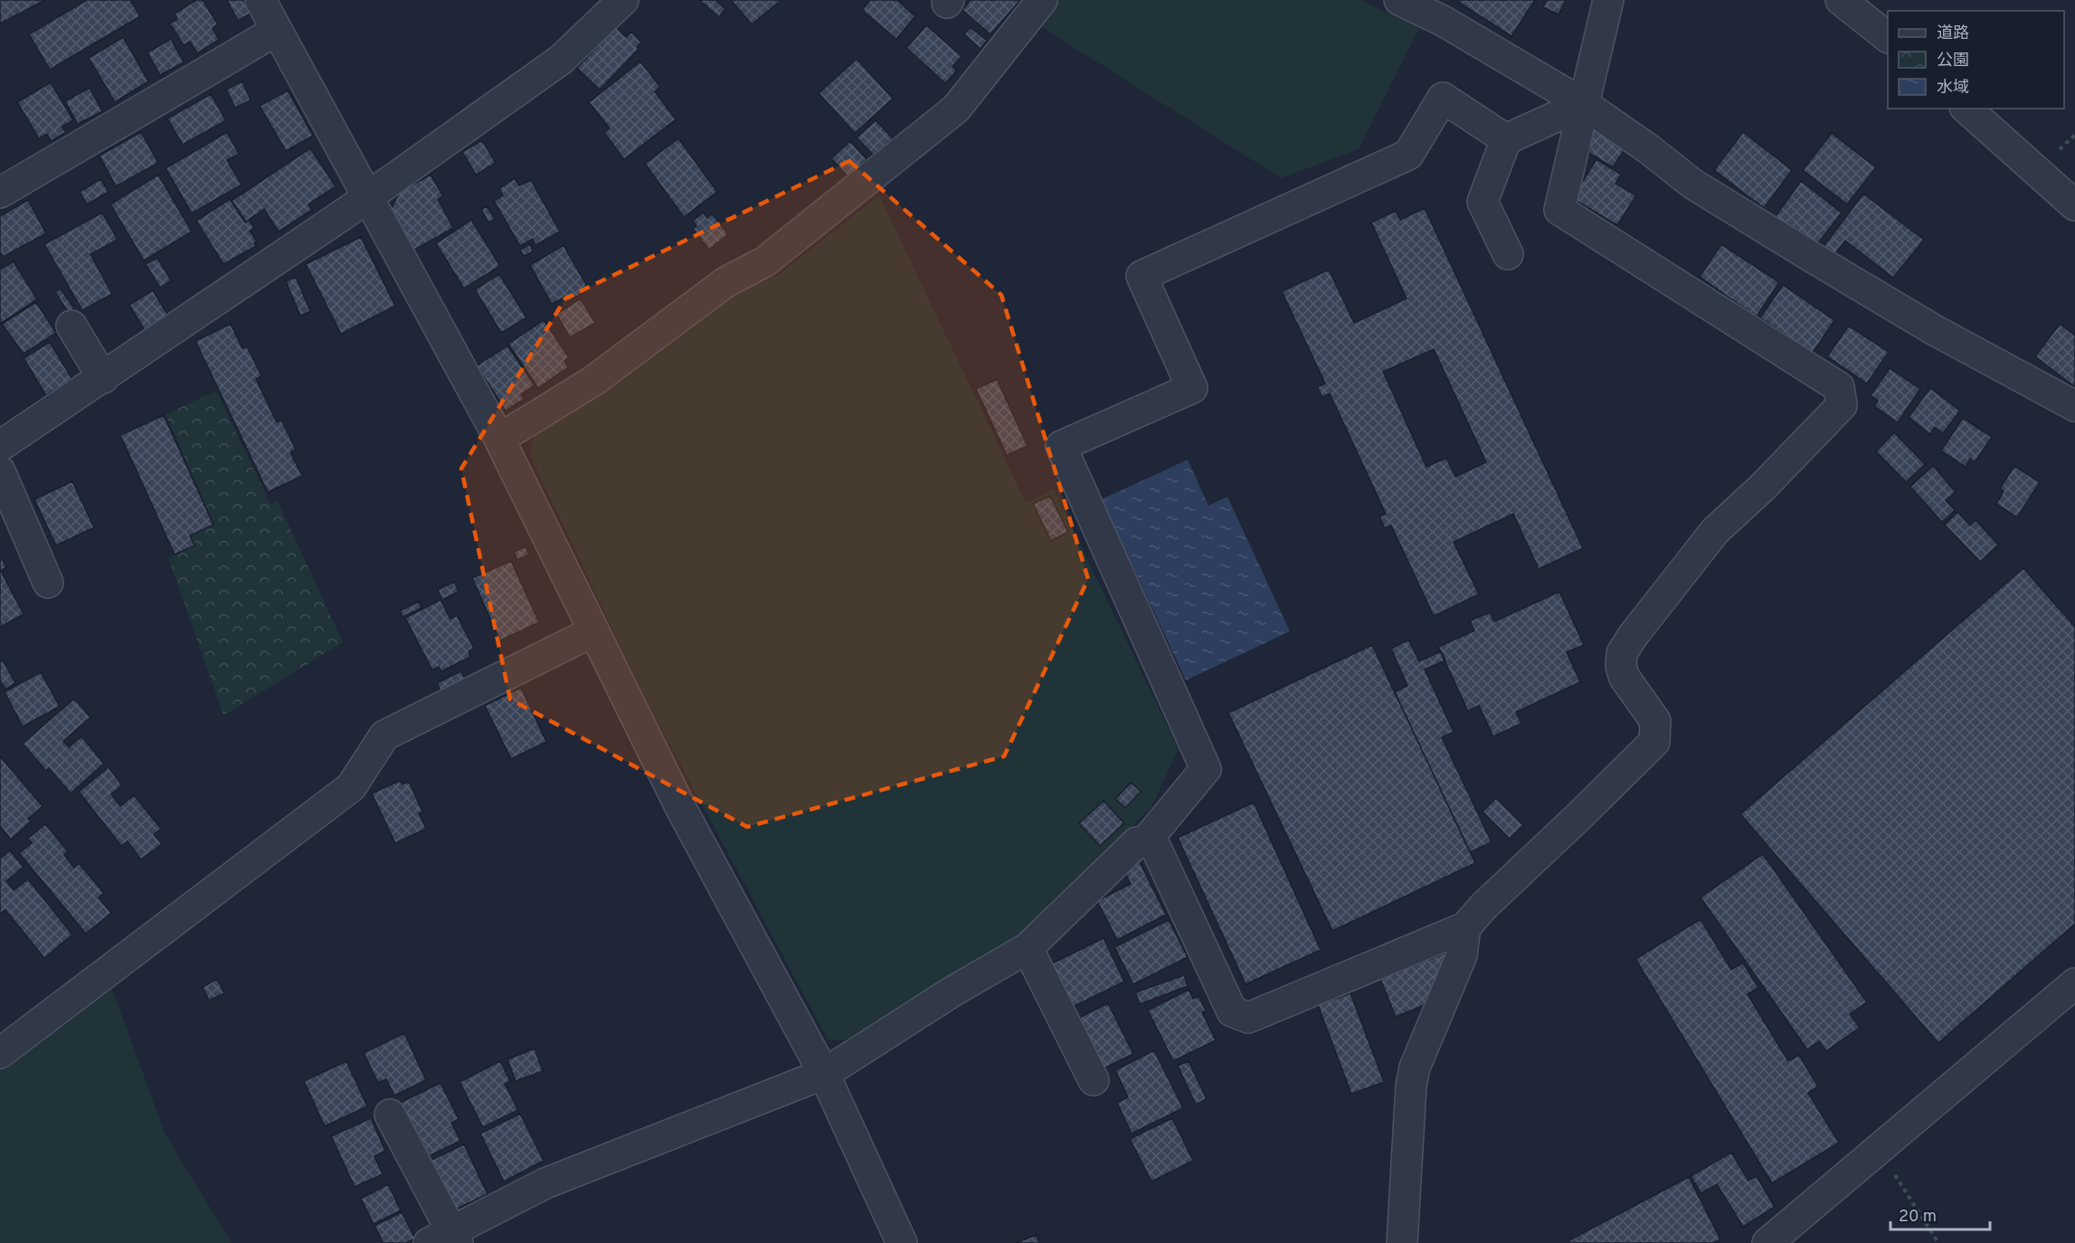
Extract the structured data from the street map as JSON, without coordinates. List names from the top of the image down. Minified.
{"legend":["道路","公園","水域"],"scale_bar":"20 m"}
